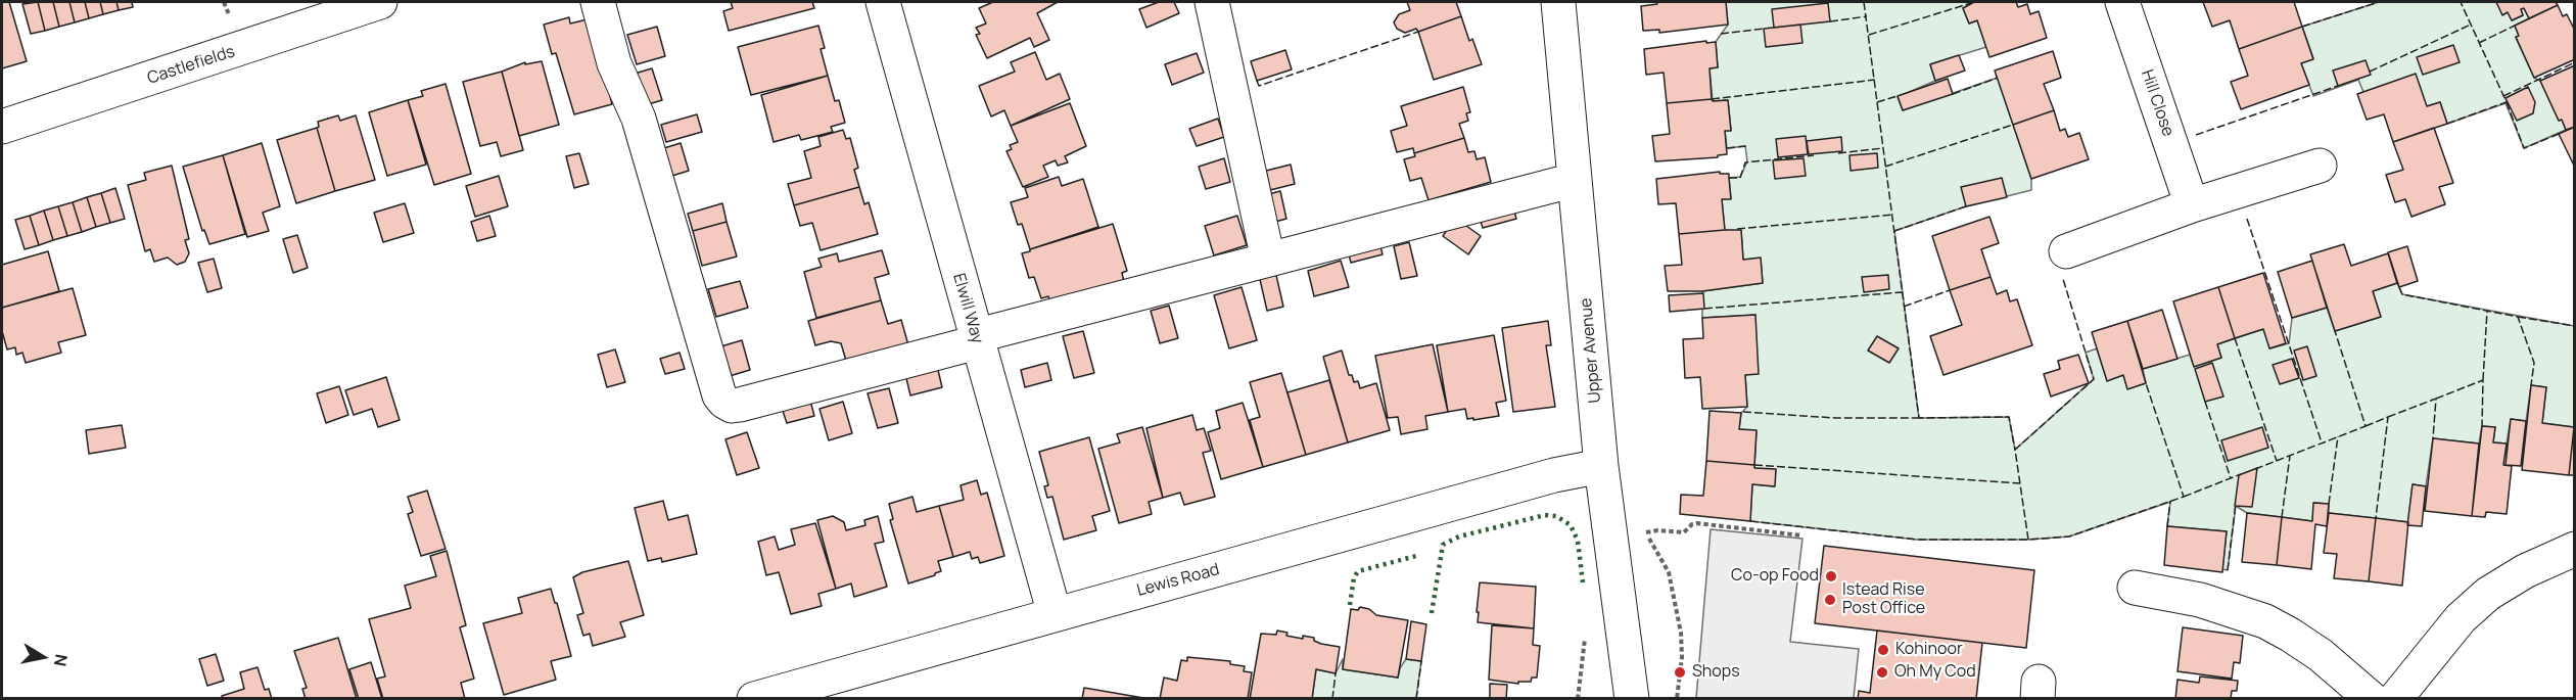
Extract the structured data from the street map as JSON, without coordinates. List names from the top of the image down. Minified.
{"streets":{"street":["Castlefields","Hill Close","Elwill Way","Upper Avenue","Lewis Road"]},"crossings":[["Elwill Way","Lewis Road"],["Upper Avenue","Lewis Road"]],"places":["Co-op Food","Istead Rise Post Office","Kohinoor","Shops","Oh My Cod"],"north":"right"}
